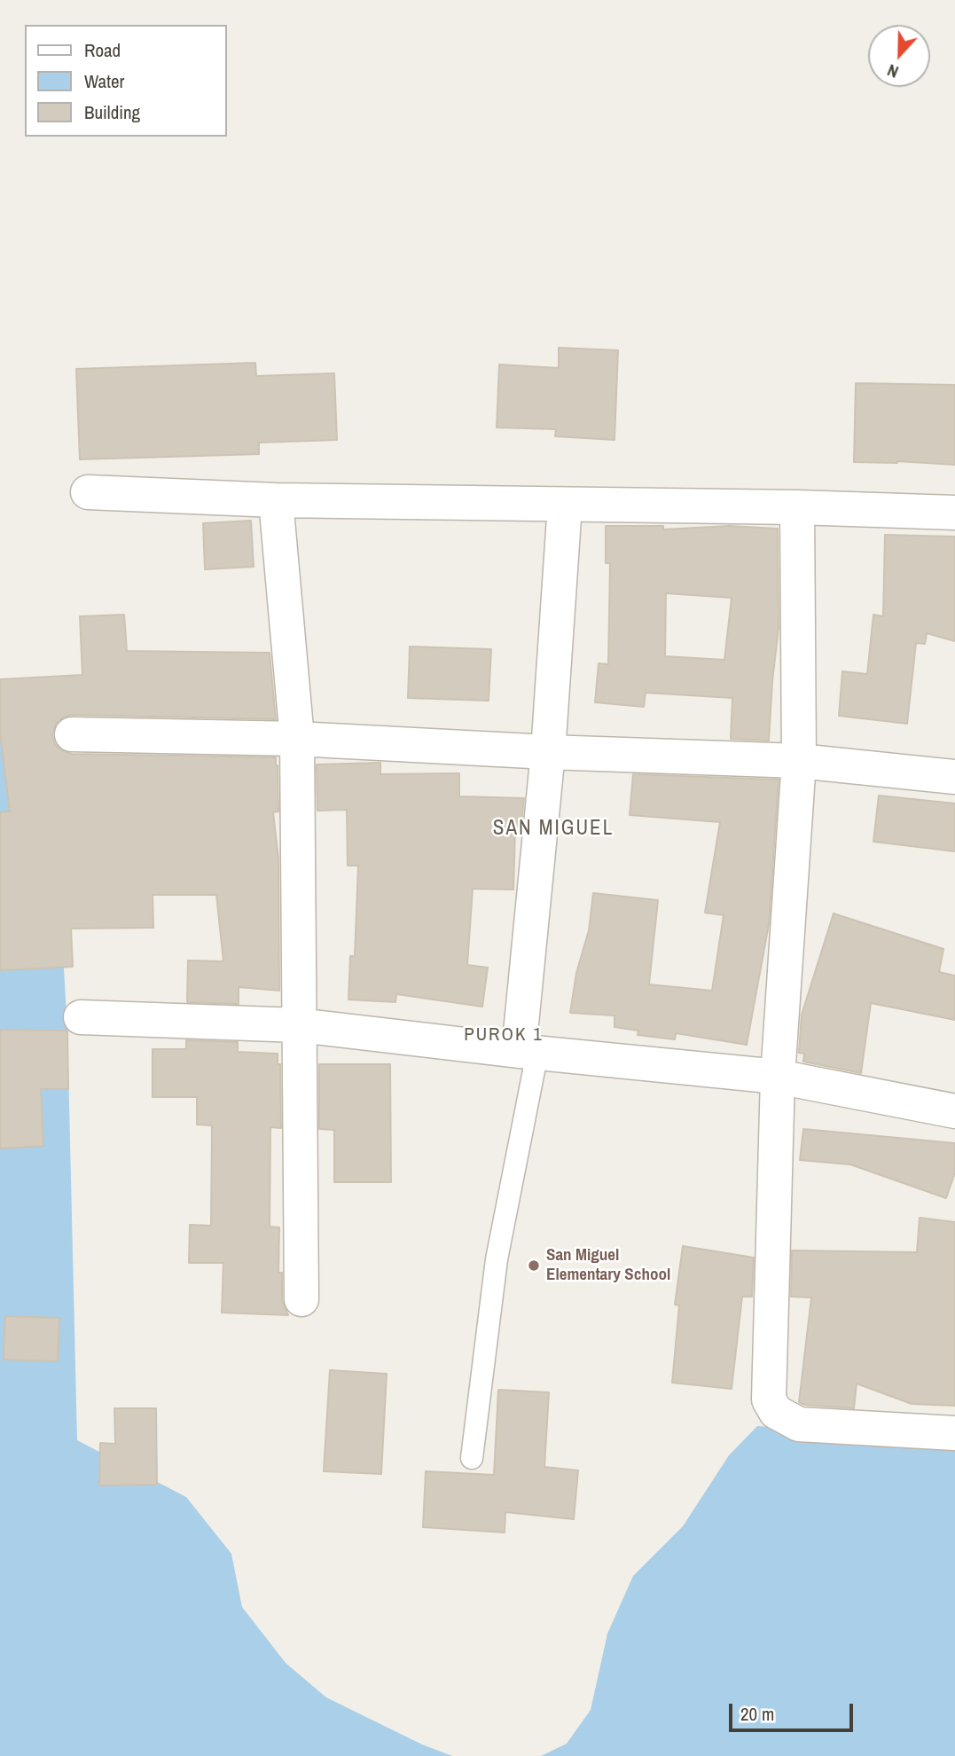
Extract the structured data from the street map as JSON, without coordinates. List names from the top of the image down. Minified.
{"districts":["SAN MIGUEL","PUROK 1"],"places":["San Miguel Elementary School"],"legend":["Road","Water","Building"],"scale_bar":"20 m","north":"bottom"}
